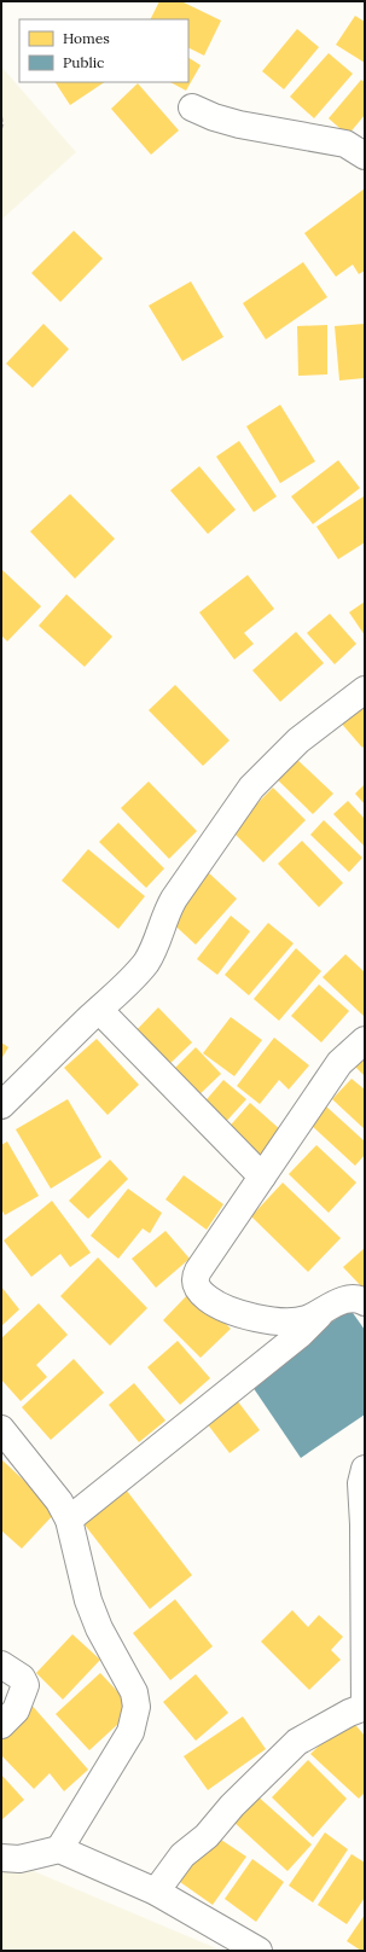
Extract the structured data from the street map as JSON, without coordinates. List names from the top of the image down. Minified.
{"legend":["Homes","Public"]}
